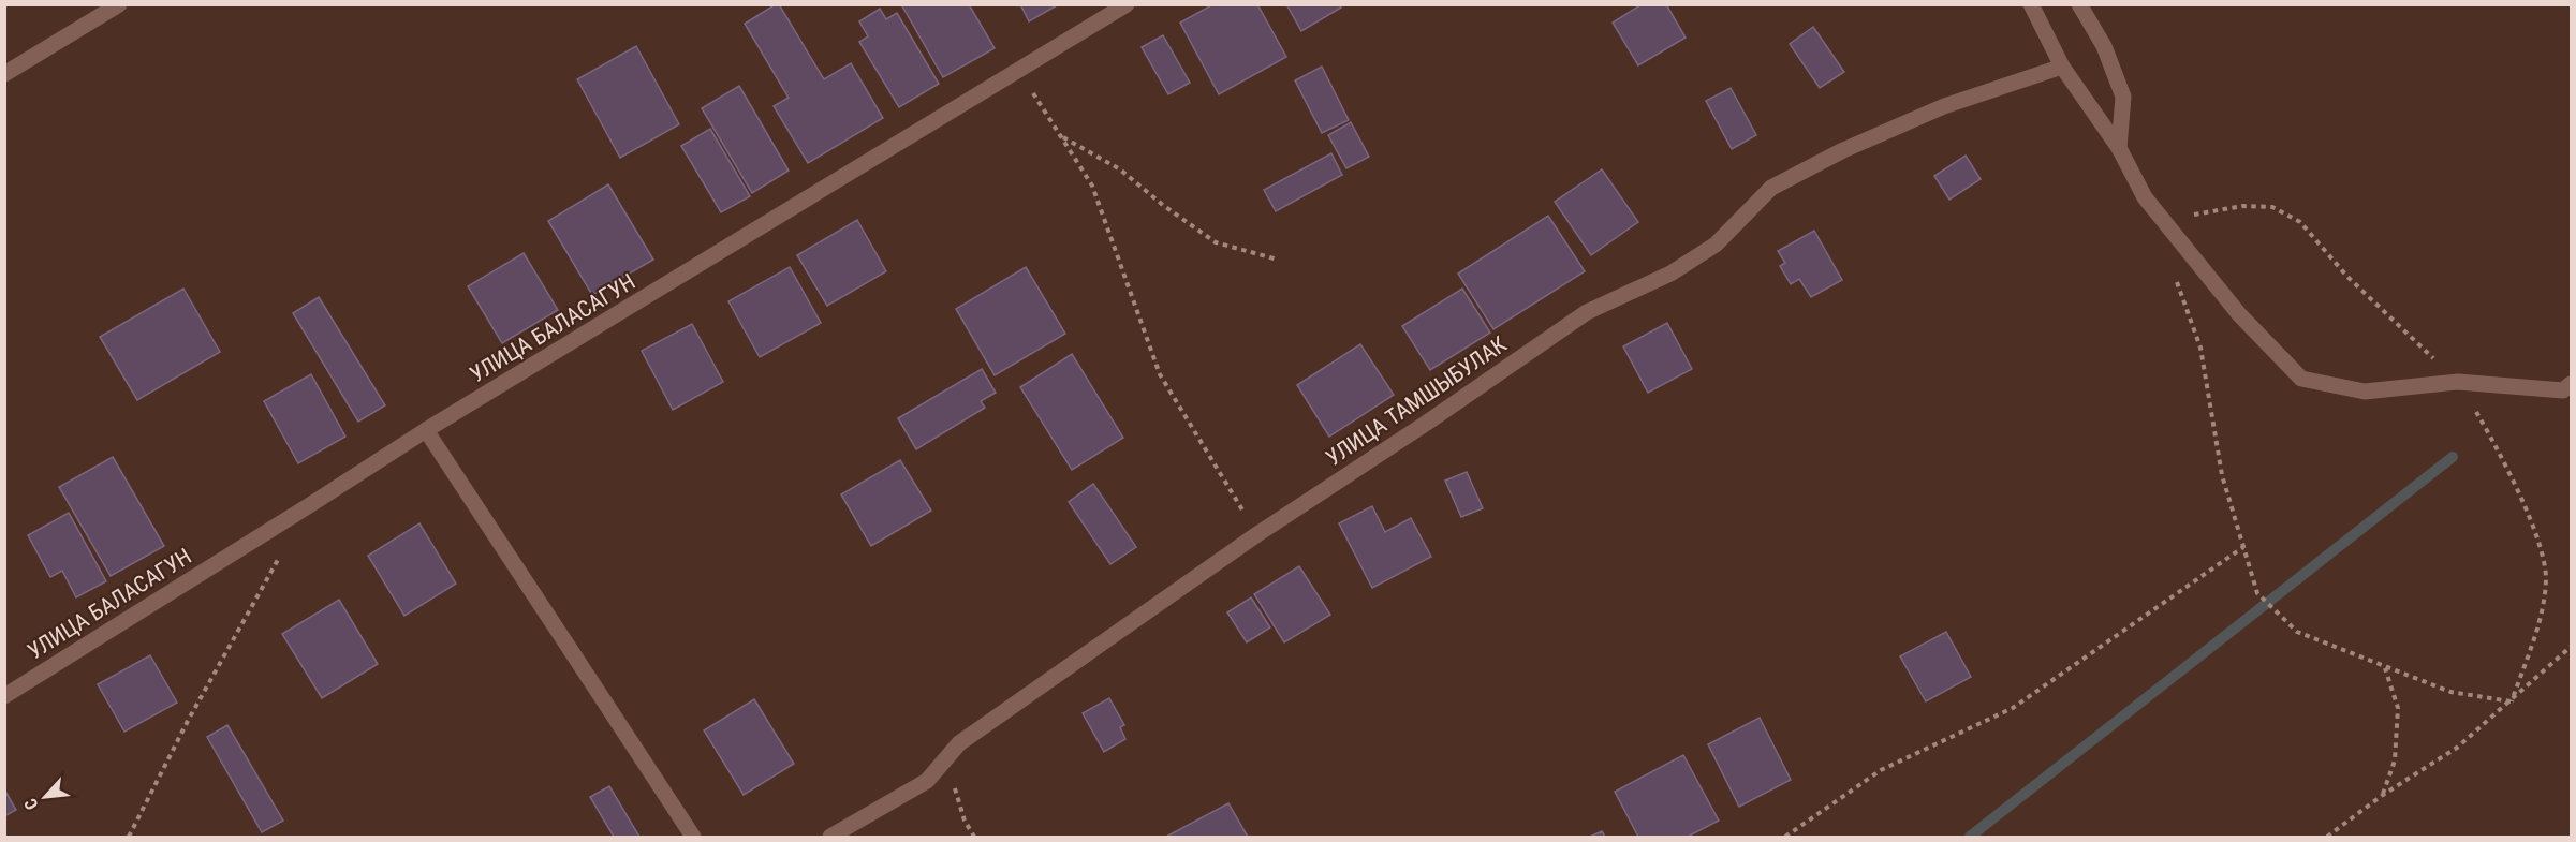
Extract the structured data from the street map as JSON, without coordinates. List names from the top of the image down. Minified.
{"streets":{"street":["УЛИЦА БАЛАСАГУН","УЛИЦА ТАМШЫБУЛАК"]},"north":"bottom left"}
